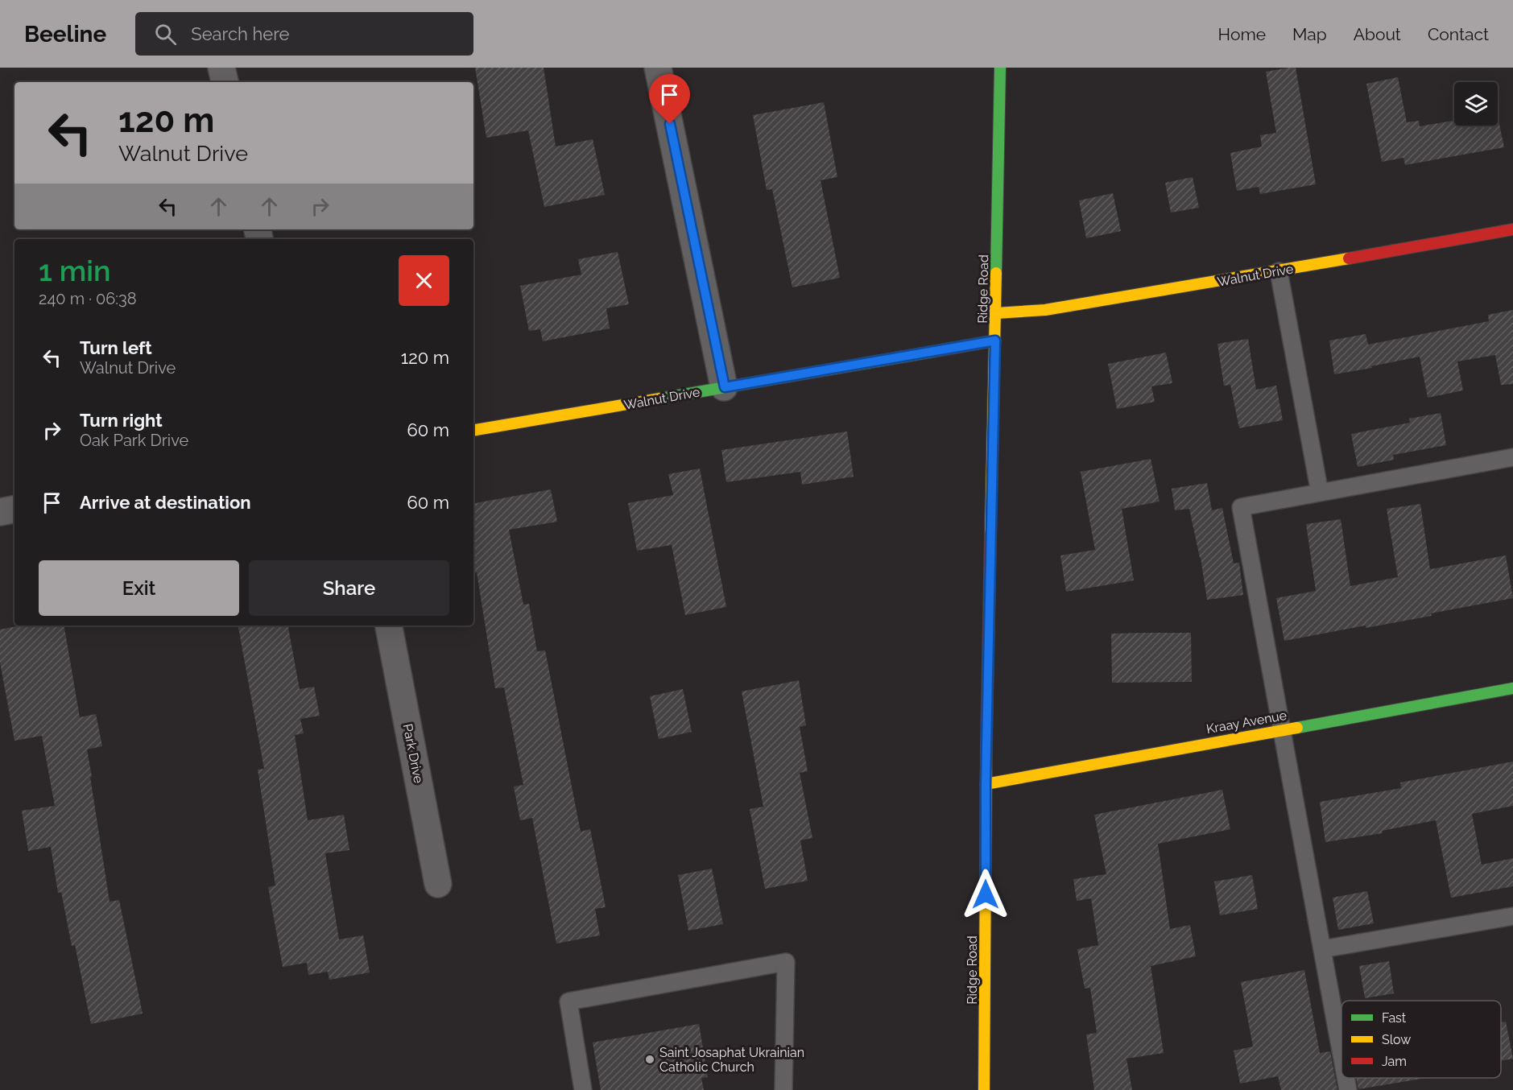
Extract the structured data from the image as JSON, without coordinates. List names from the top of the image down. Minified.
{"streets":{"street":["Walnut Drive","Ridge Road","Kraay Avenue","Park Drive"]},"crossings":[["Walnut Drive","Ridge Road"],["Ridge Road","Kraay Avenue"]],"places":["Saint Josaphat Ukrainian Catholic Church"],"legend":["Fast","Slow","Jam"],"page":{"header":"Beeline","search":"Search here","nav":["Home","Map","About","Contact"],"turn":["120 m","Walnut Drive"],"heading":["1 min","240 m · 06:38"],"list":[{"name":"Turn left","note":"Walnut Drive","value":"120 m"},{"name":"Turn right","note":"Oak Park Drive","value":"60 m"},{"name":"Arrive at destination","value":"60 m"}],"buttons":["Exit","Share"]}}
